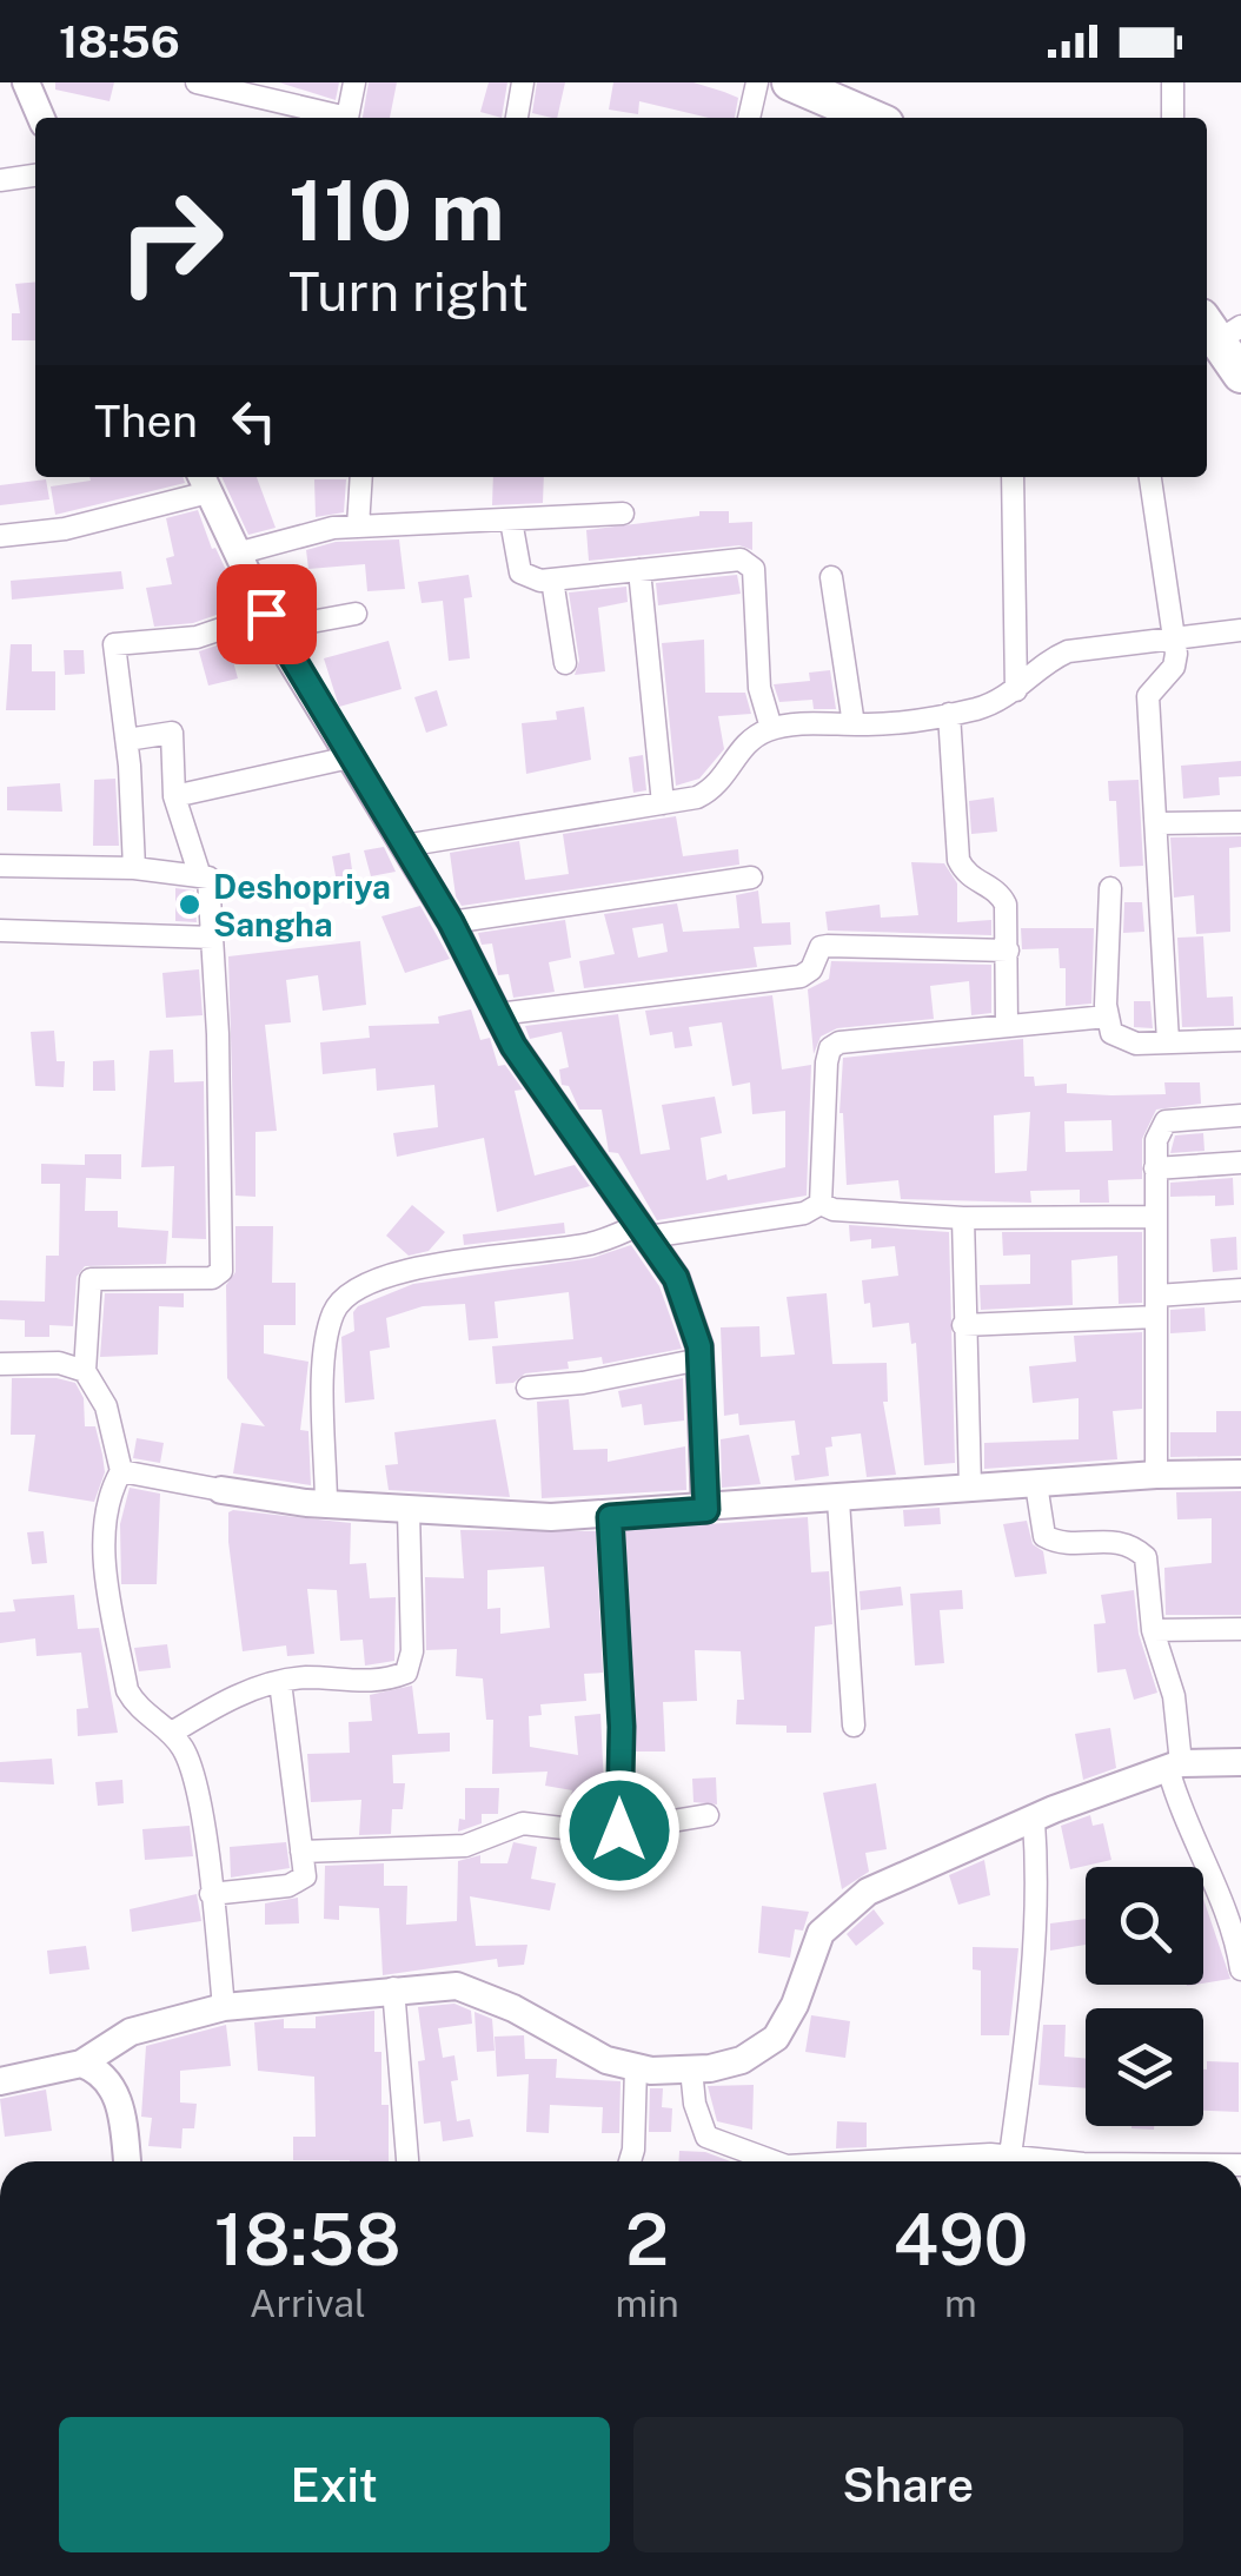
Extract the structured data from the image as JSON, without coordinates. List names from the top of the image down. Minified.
{"places":["Deshopriya Sangha"],"page":{"status":"18:56","turn":["110 m","Turn right"],"then":"Then","eta":["18:58","Arrival","2","min","490","m"],"buttons":["Exit","Share"]}}
